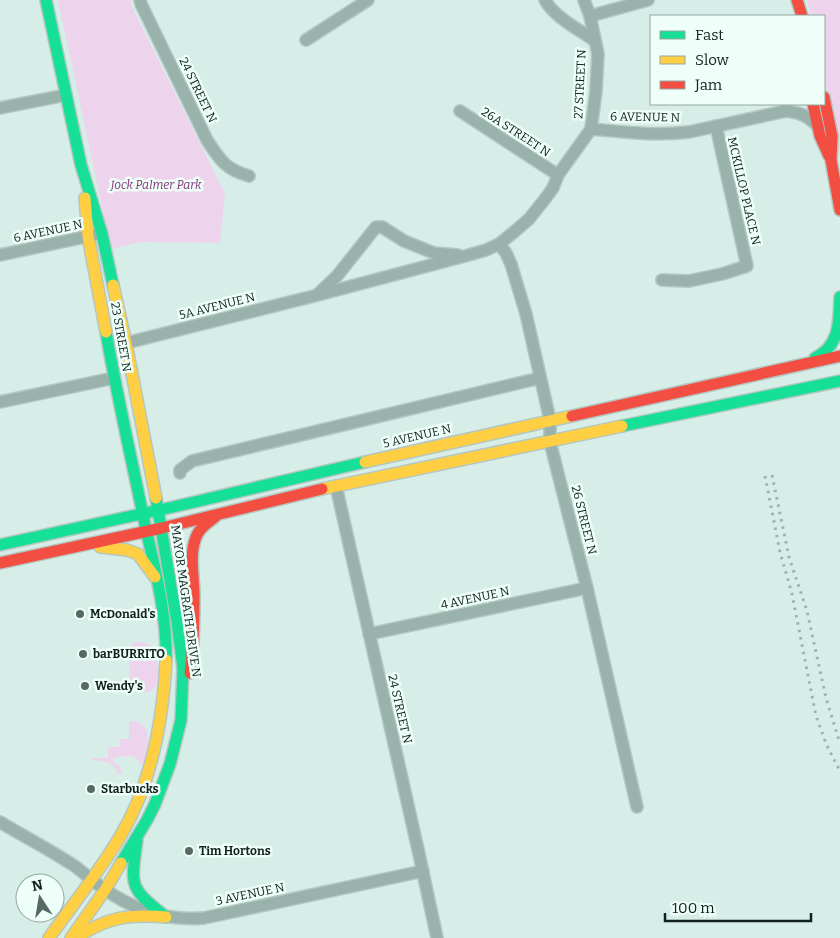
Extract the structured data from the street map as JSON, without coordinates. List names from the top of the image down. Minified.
{"streets":{"main road":["23 STREET N","5 AVENUE N","MAYOR MAGRATH DRIVE N"],"street":["27 STREET N","24 STREET N","6 AVENUE N","26A STREET N","MCKILLOP PLACE N","5A AVENUE N","26 STREET N","4 AVENUE N","3 AVENUE N"]},"crossings":[["27 STREET N","6 AVENUE N"],["27 STREET N","5A AVENUE N"],["24 STREET N","4 AVENUE N"],["24 STREET N","3 AVENUE N"],["6 AVENUE N","MCKILLOP PLACE N"],["6 AVENUE N","5A AVENUE N"],["6 AVENUE N","23 STREET N"],["26A STREET N","5A AVENUE N"],["5A AVENUE N","23 STREET N"],["5A AVENUE N","26 STREET N"],["23 STREET N","5 AVENUE N"],["23 STREET N","MAYOR MAGRATH DRIVE N"],["5 AVENUE N","26 STREET N"],["5 AVENUE N","MAYOR MAGRATH DRIVE N"],["26 STREET N","4 AVENUE N"],["MAYOR MAGRATH DRIVE N","3 AVENUE N"]],"parks":["Jock Palmer Park"],"places":["McDonald's","barBURRITO","Wendy's","Starbucks","Tim Hortons"],"legend":["Fast","Slow","Jam"],"scale_bar":"100 m","north":"top"}
